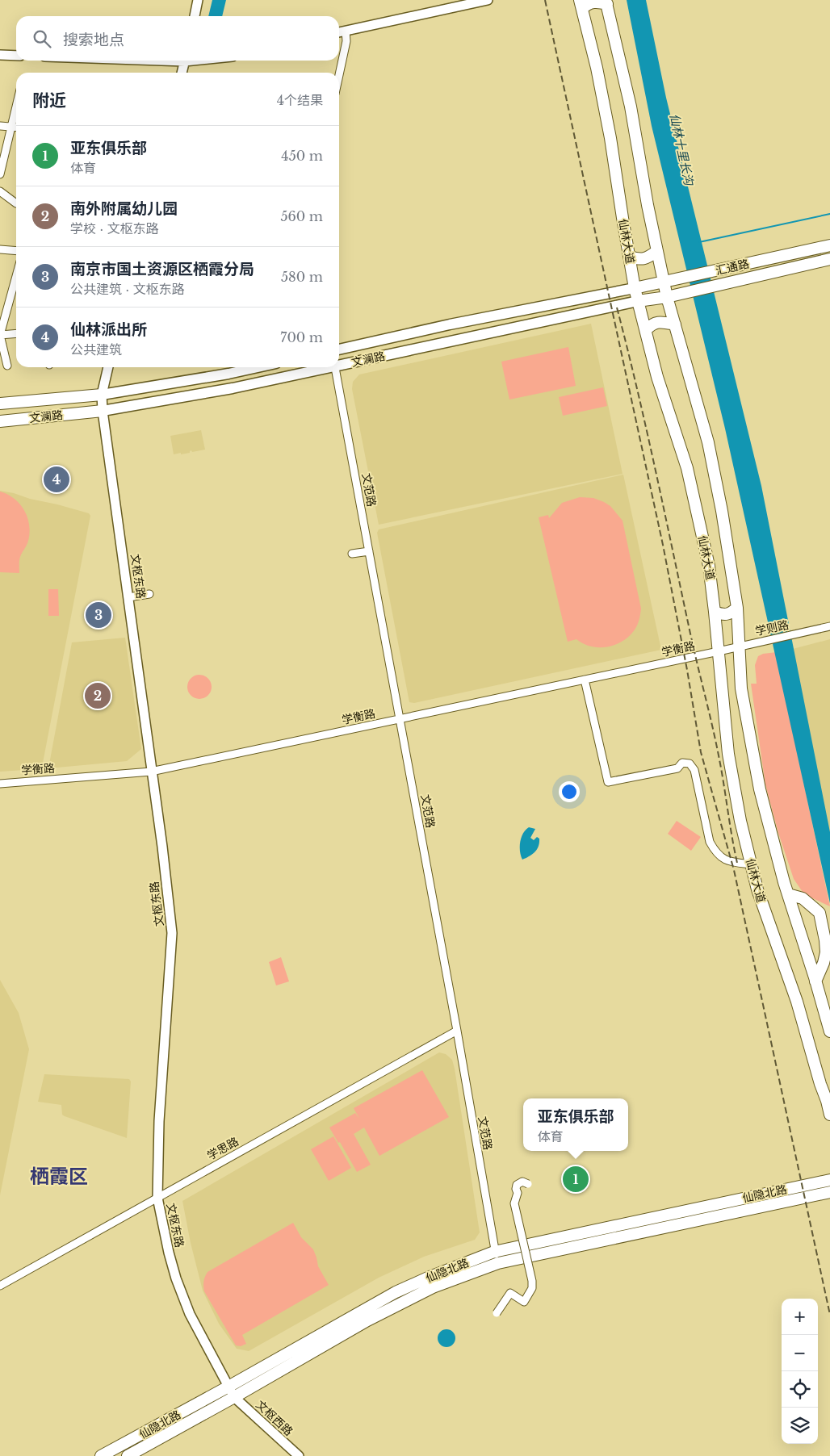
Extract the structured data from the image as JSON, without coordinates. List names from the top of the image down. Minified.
{"streets":{"main road":["仙林大道","汇通路","文澜路","仙隐北路"],"street":["文范路","文枢东路","学则路","学衡路","学思路","文枢西路"]},"crossings":[["仙林大道","汇通路"],["仙林大道","文澜路"],["仙林大道","学则路"],["仙林大道","学衡路"],["汇通路","文澜路"],["文澜路","文枢东路"],["文范路","学衡路"],["文范路","学思路"],["文范路","仙隐北路"],["文枢东路","学衡路"],["文枢东路","学思路"],["文枢东路","仙隐北路"],["文枢东路","文枢西路"],["学则路","学衡路"],["仙隐北路","文枢西路"]],"districts":["栖霞区"],"water":["仙林十里长沟"],"page":{"search":"搜索地点","heading":["附近","4个结果"],"list":[{"mark":"1","name":"亚东俱乐部","note":"体育","value":"450 m"},{"mark":"2","name":"南外附属幼儿园","note":"学校 · 文枢东路","value":"560 m"},{"mark":"3","name":"南京市国土资源区栖霞分局","note":"公共建筑 · 文枢东路","value":"580 m"},{"mark":"4","name":"仙林派出所","note":"公共建筑","value":"700 m"}],"pins":["4","3","2","1"],"popup":["亚东俱乐部","体育"],"map_buttons":["+","−"]}}
